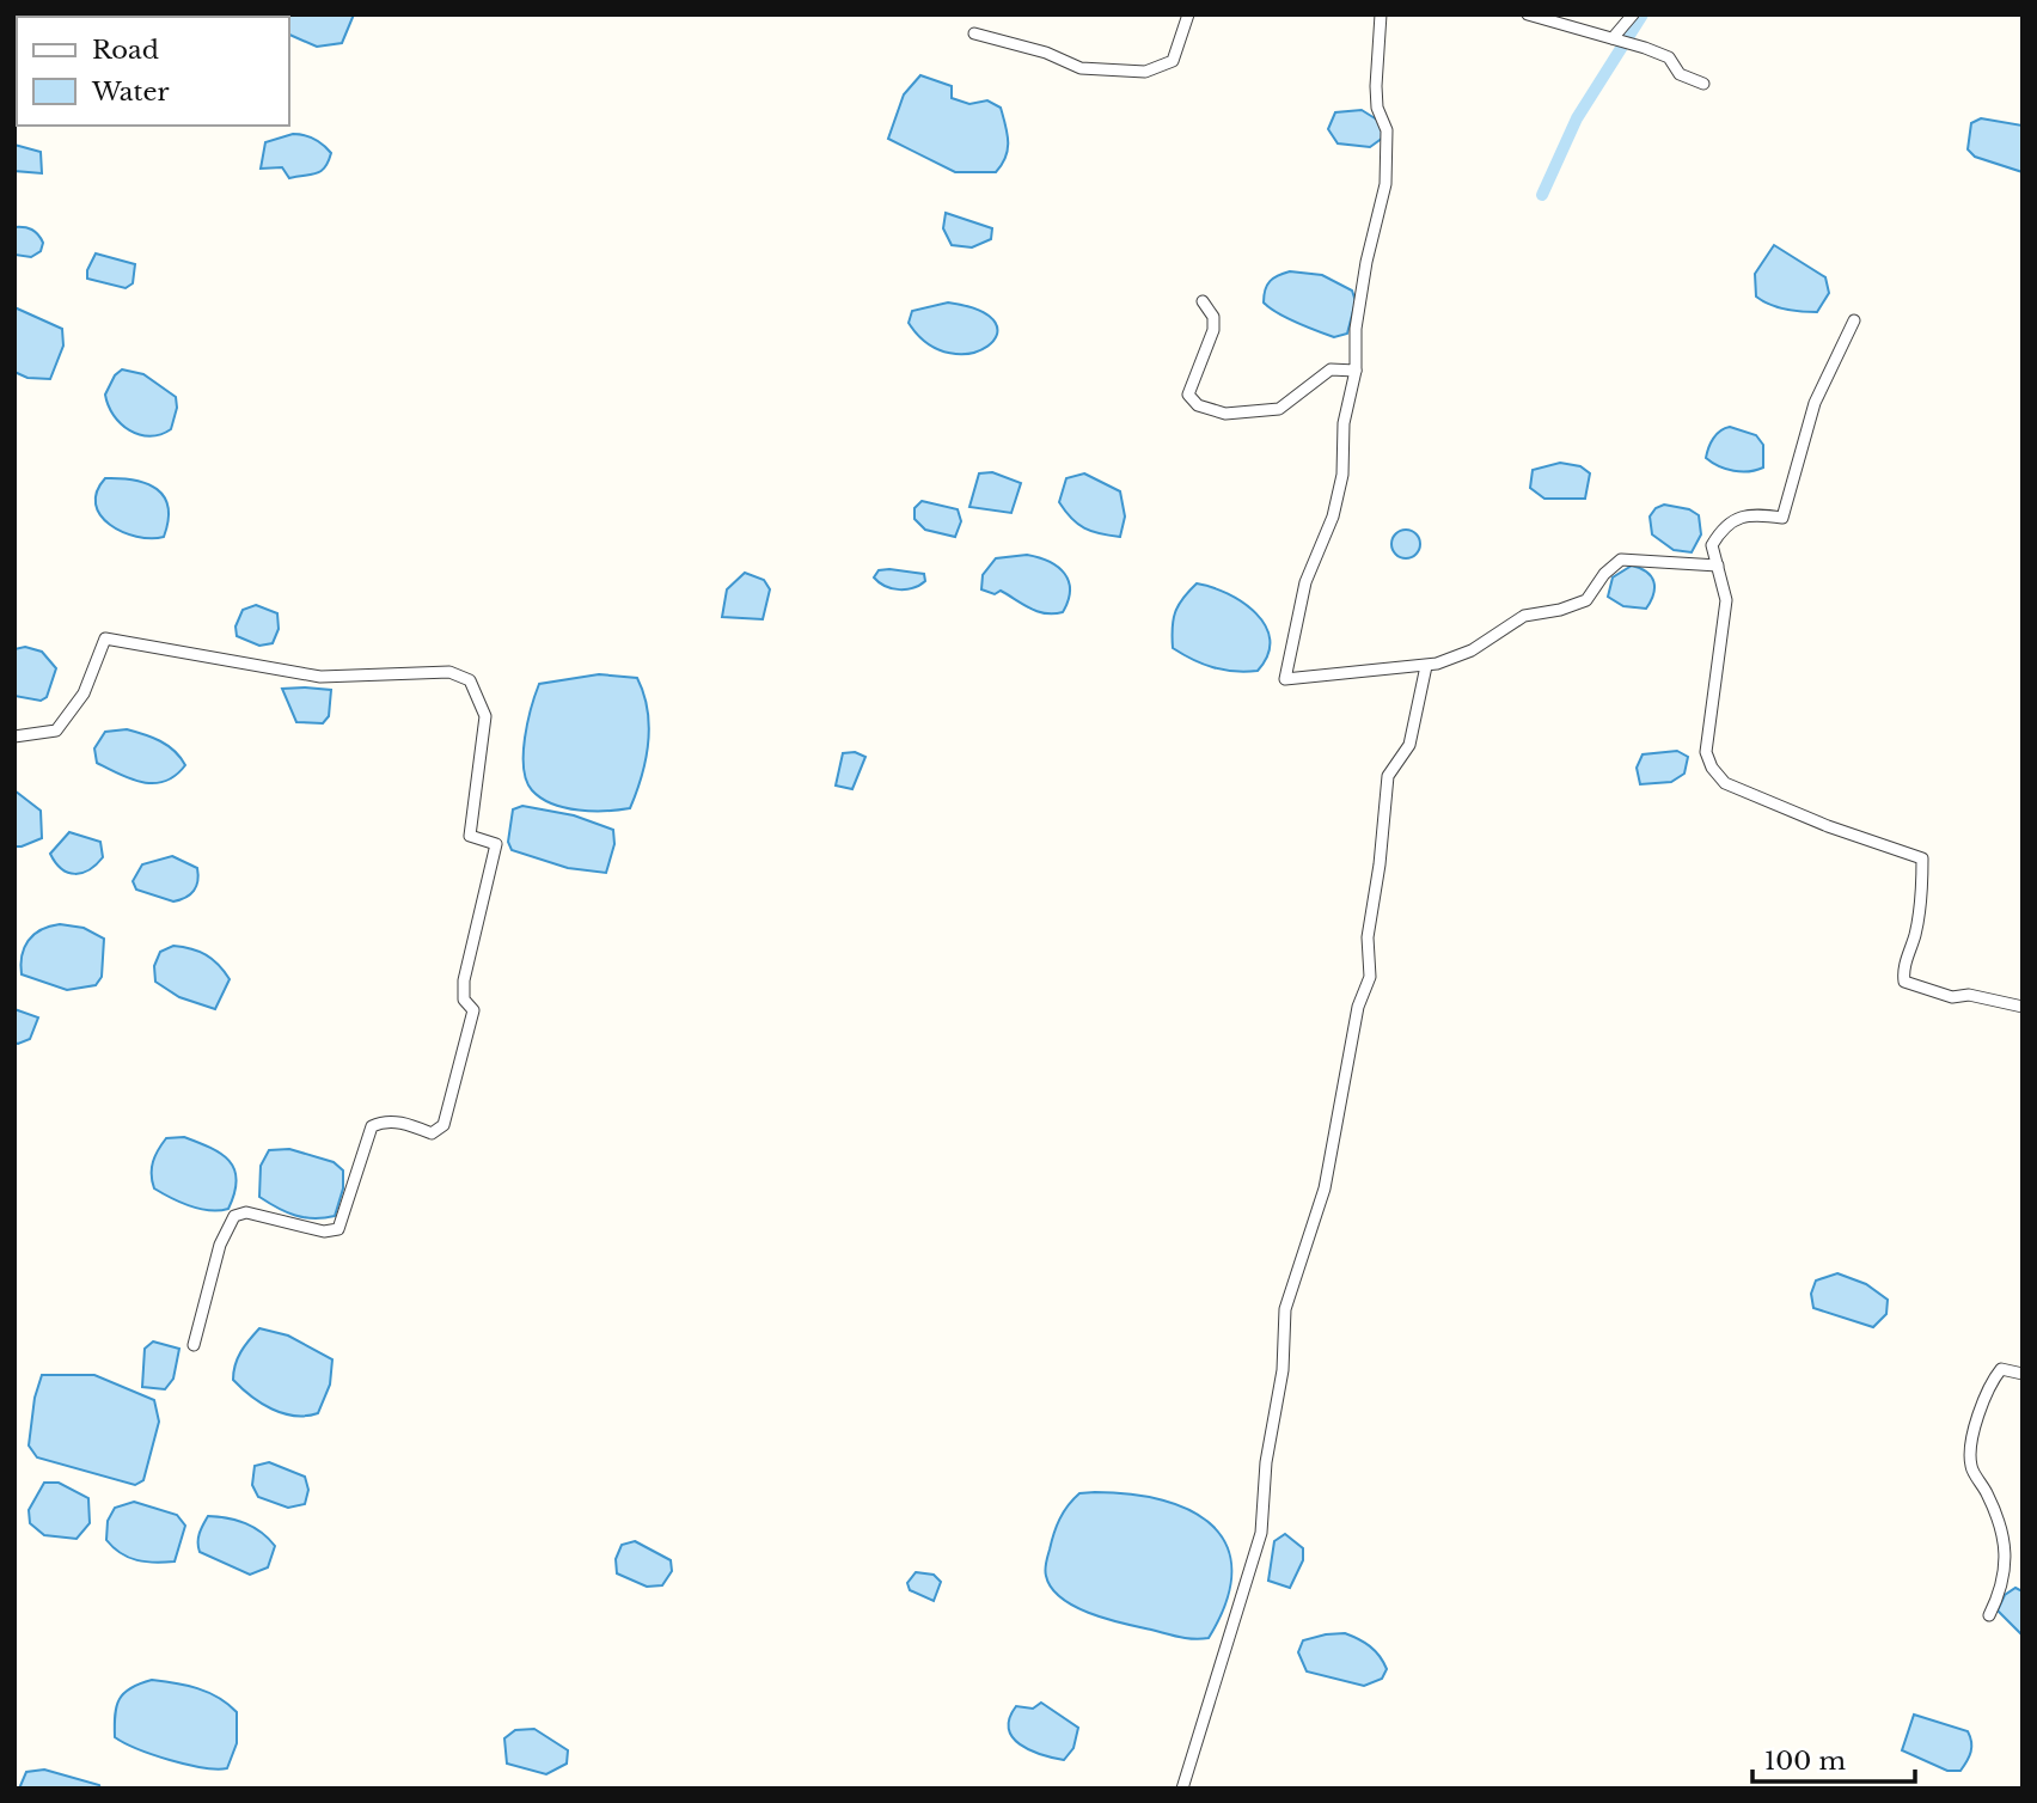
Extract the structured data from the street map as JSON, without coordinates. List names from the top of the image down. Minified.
{"legend":["Road","Water"],"scale_bar":"100 m"}
